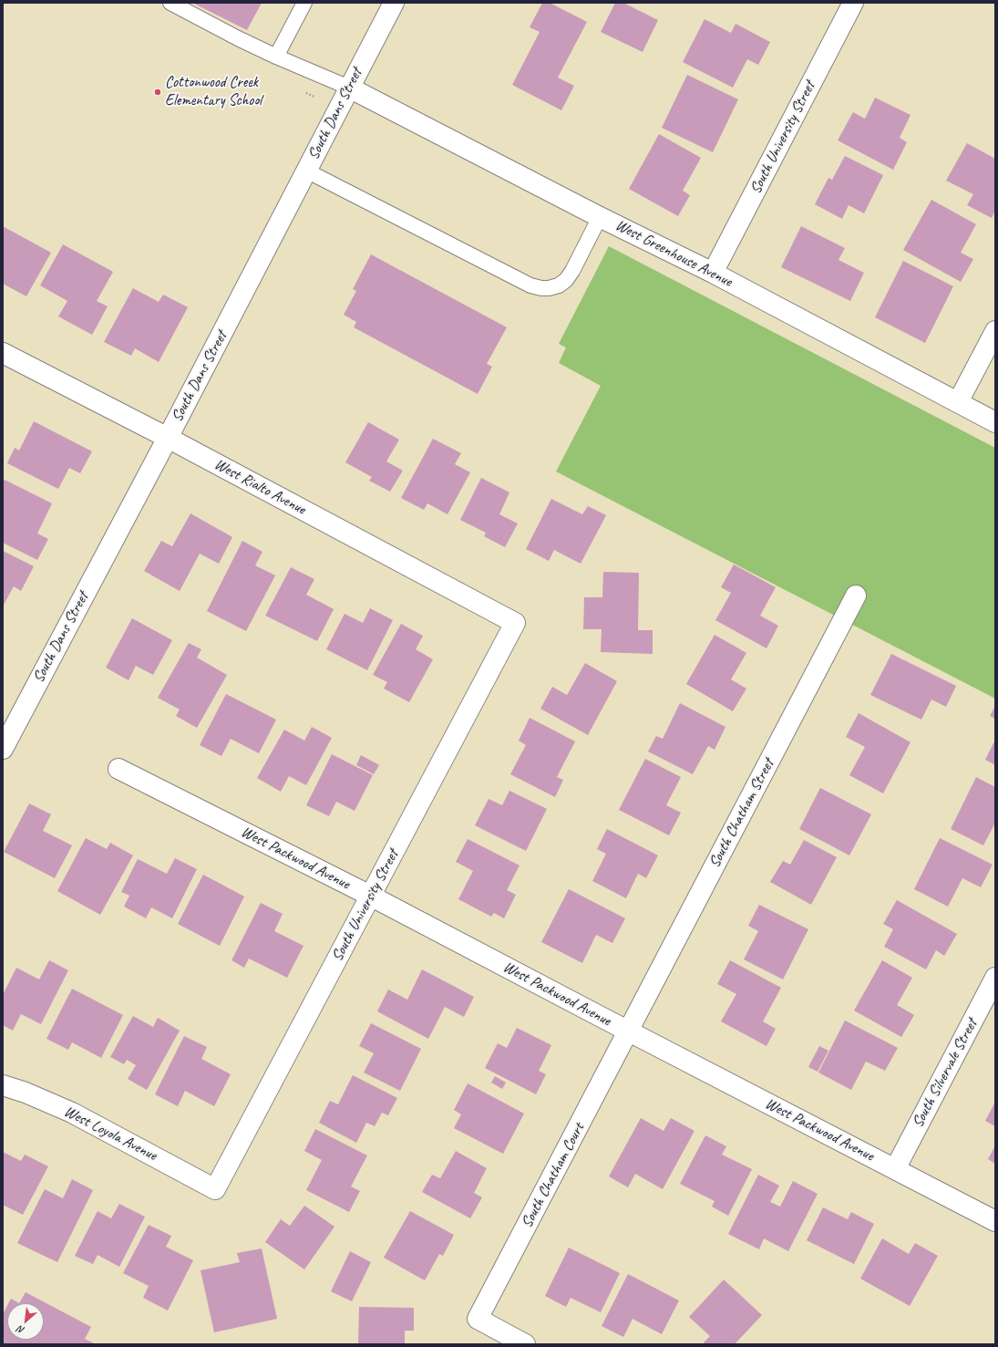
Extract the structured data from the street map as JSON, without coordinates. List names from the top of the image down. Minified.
{"streets":{"street":["South Dans Street","South University Street","West Greenhouse Avenue","West Rialto Avenue","South Chatham Street","West Packwood Avenue","South Silvervale Street","West Loyola Avenue","South Chatham Court"]},"crossings":[["South Dans Street","West Greenhouse Avenue"],["South Dans Street","West Rialto Avenue"],["South University Street","West Greenhouse Avenue"],["South University Street","West Rialto Avenue"],["South University Street","West Packwood Avenue"],["South University Street","West Loyola Avenue"],["South Chatham Street","West Packwood Avenue"],["South Chatham Street","South Chatham Court"],["West Packwood Avenue","South Silvervale Street"],["West Packwood Avenue","South Chatham Court"]],"places":["Cottonwood Creek Elementary School"],"north":"bottom left"}
